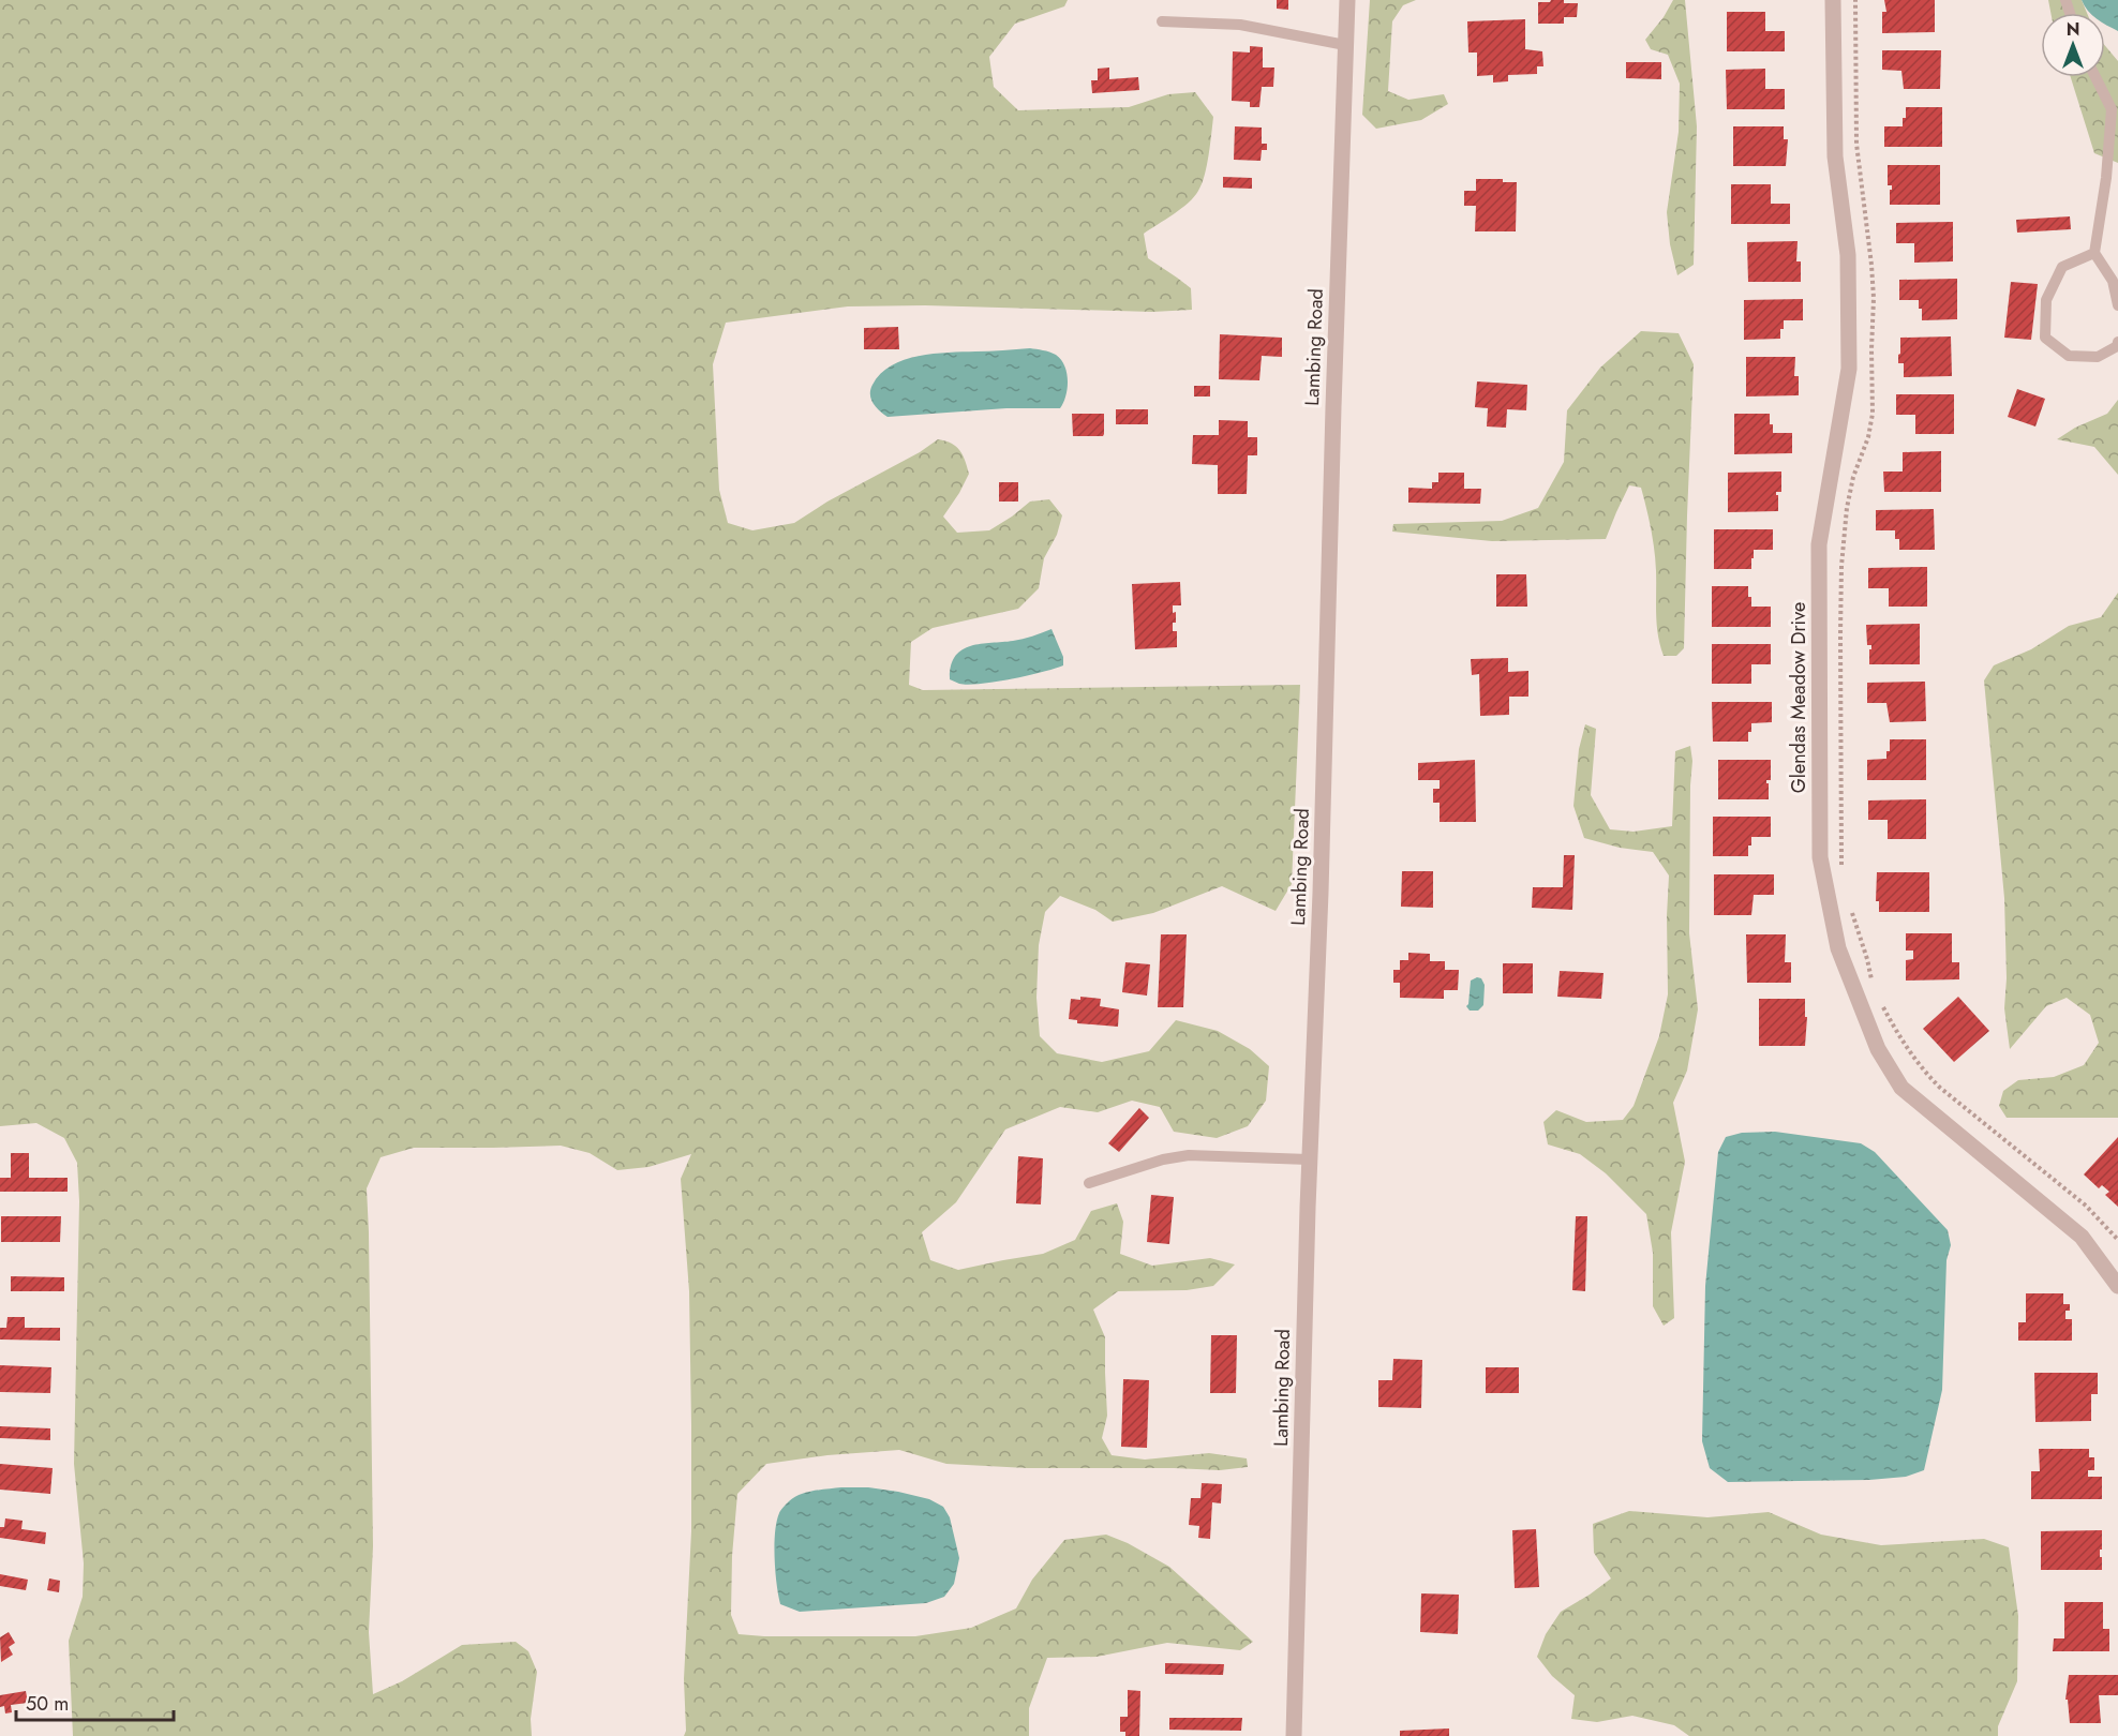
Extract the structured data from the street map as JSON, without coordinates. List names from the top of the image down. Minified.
{"streets":{"street":["Lambing Road","Glendas Meadow Drive"]},"scale_bar":"50 m","north":"top"}
